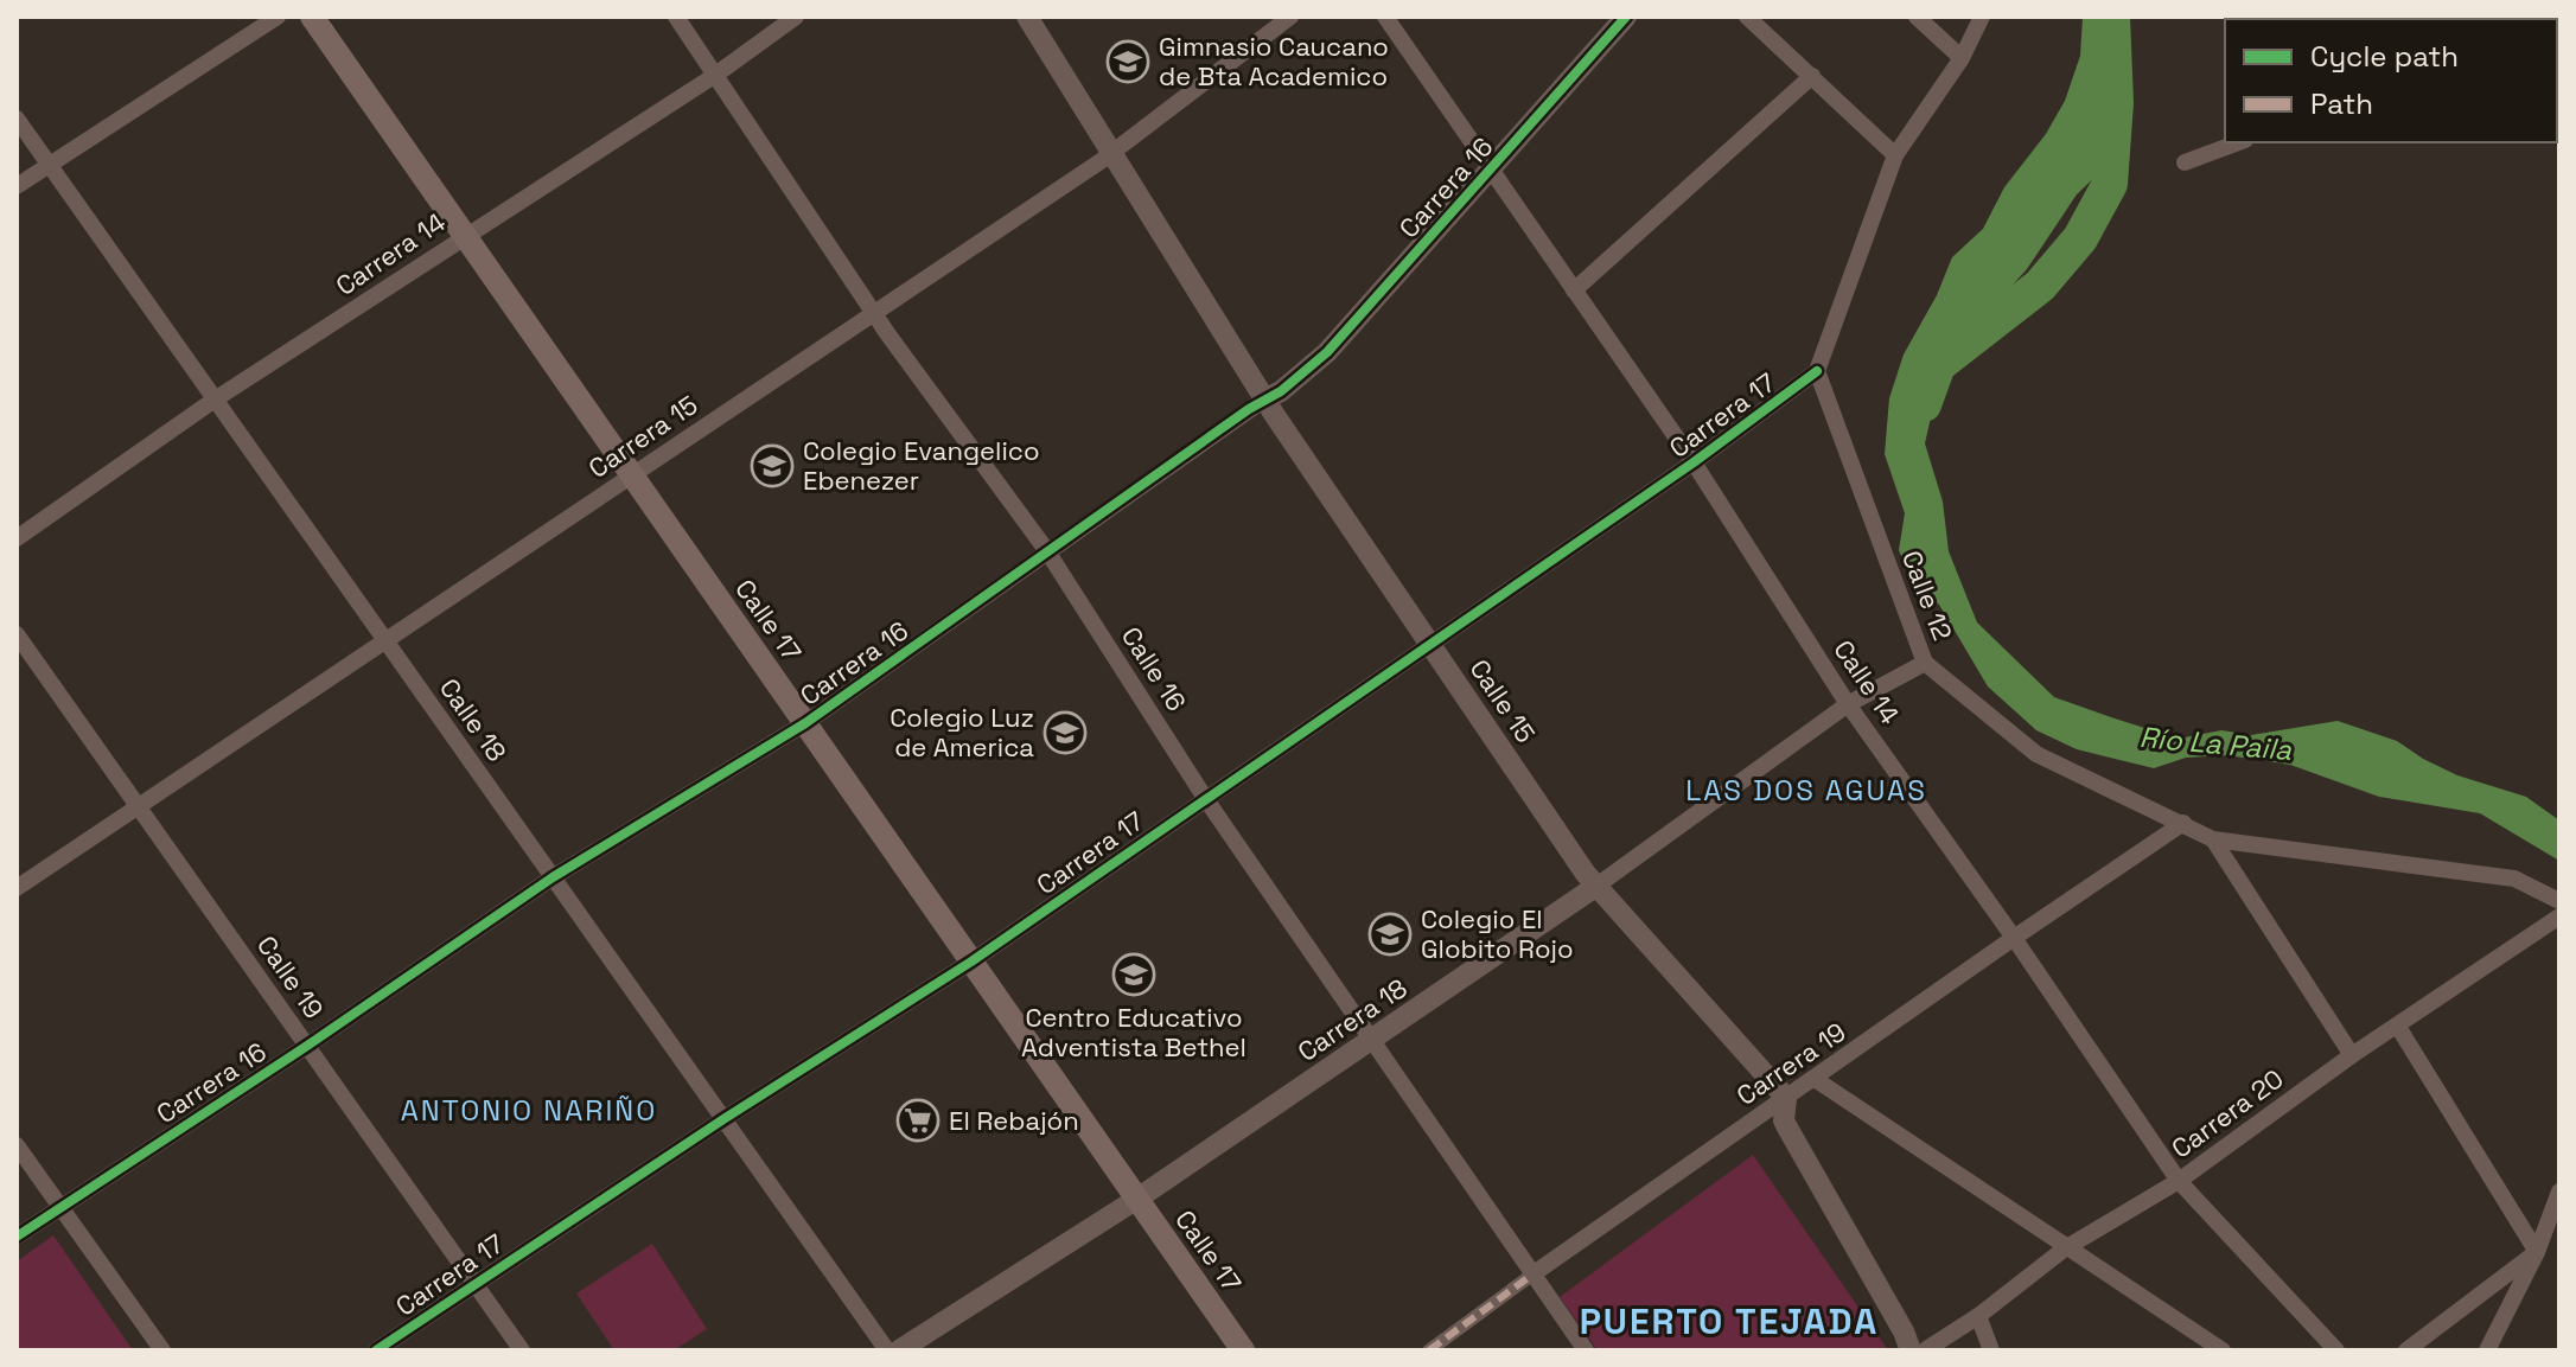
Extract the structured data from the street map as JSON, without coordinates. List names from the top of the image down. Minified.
{"streets":{"main road":["Calle 17"],"street":["Carrera 16","Carrera 14","Carrera 17","Carrera 15","Calle 12","Calle 16","Calle 14","Calle 15","Calle 18","Calle 19","Carrera 18","Carrera 19","Carrera 20"]},"crossings":[["Carrera 16","Calle 17"],["Carrera 16","Calle 16"],["Carrera 16","Calle 14"],["Carrera 16","Calle 15"],["Carrera 16","Calle 18"],["Carrera 16","Calle 19"],["Carrera 14","Calle 17"],["Carrera 14","Calle 16"],["Carrera 14","Calle 18"],["Carrera 17","Calle 12"],["Carrera 17","Calle 17"],["Carrera 17","Calle 16"],["Carrera 17","Calle 14"],["Carrera 17","Calle 15"],["Carrera 17","Calle 18"],["Carrera 17","Calle 19"],["Carrera 15","Calle 17"],["Carrera 15","Calle 16"],["Carrera 15","Calle 15"],["Carrera 15","Calle 18"],["Carrera 15","Calle 19"],["Calle 12","Carrera 18"],["Calle 12","Carrera 19"],["Calle 17","Carrera 18"],["Calle 16","Carrera 18"],["Calle 16","Carrera 19"],["Calle 14","Carrera 18"],["Calle 14","Carrera 19"],["Calle 14","Carrera 20"],["Calle 15","Carrera 18"],["Calle 15","Carrera 19"]],"districts":["LAS DOS AGUAS","ANTONIO NARIÑO","PUERTO TEJADA"],"water":["Río La Paila"],"places":{"school or university":["Gimnasio Caucano de Bta Academico","Colegio Evangelico Ebenezer","Colegio Luz de America","Colegio El Globito Rojo","Centro Educativo Adventista Bethel"],"supermarket":["El Rebajón"]},"legend":["Cycle path","Path"]}
